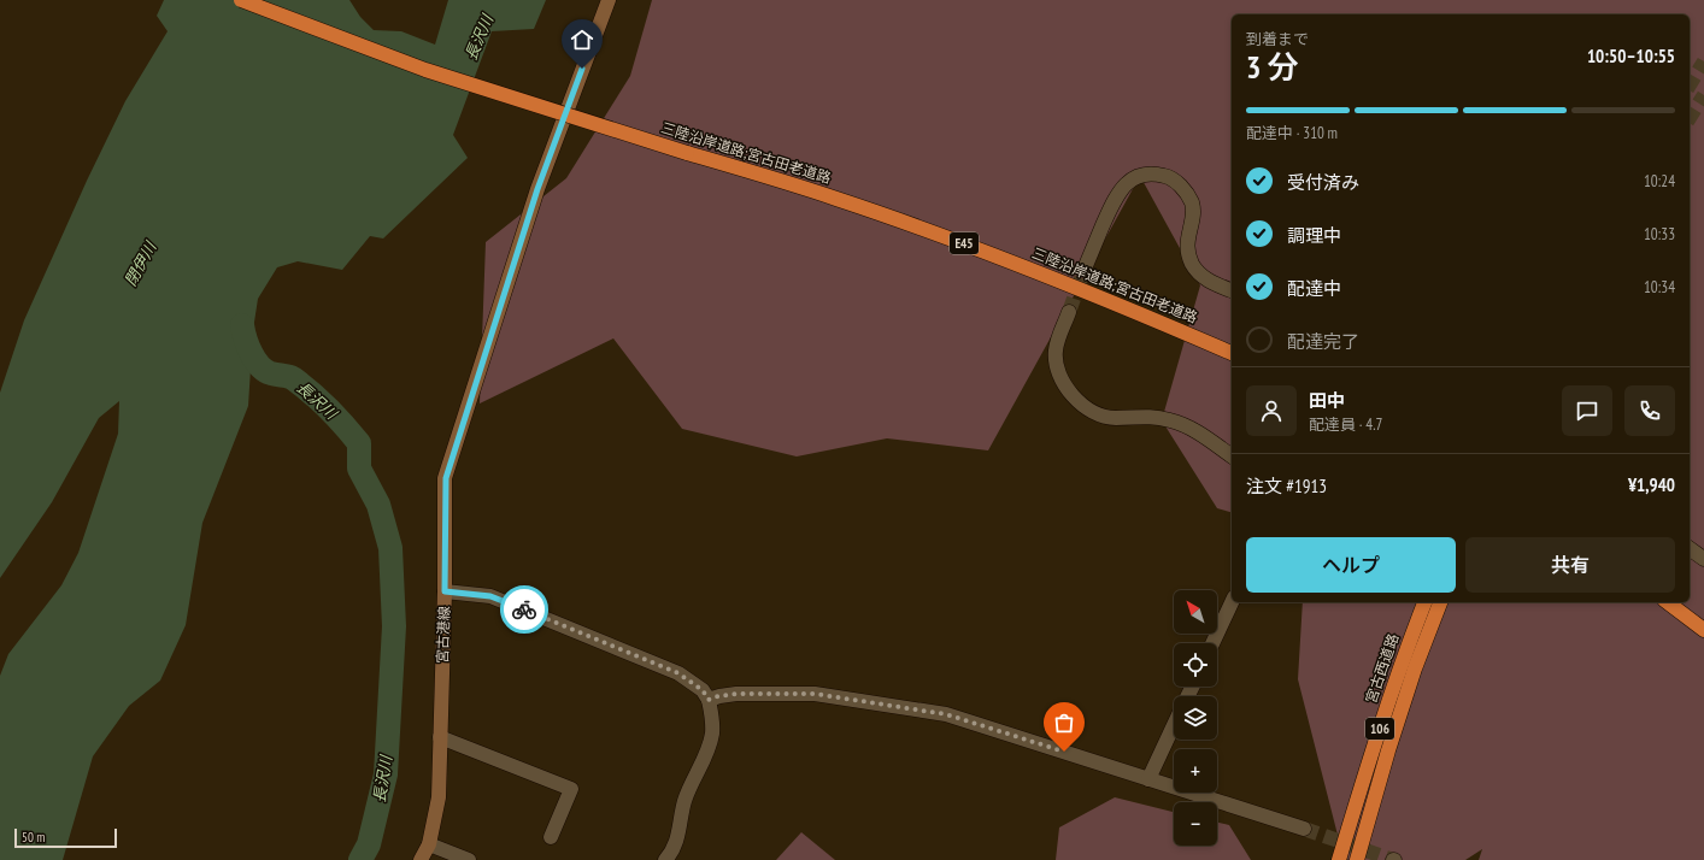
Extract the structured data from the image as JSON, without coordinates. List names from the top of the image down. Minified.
{"streets":{"highway":["三陸沿岸道路;宮古田老道路","E45","宮古西道路","106"],"main road":["宮古港線"]},"water":["長沢川","閉伊川"],"scale_bar":"50 m","north":"top left","page":{"heading":["3 分","到着まで","10:50–10:55"],"panel":["田中","配達員 · 4.7","注文 #1913","¥1,940"],"bar":"配達中 · 310 m","list":[["受付済み","10:24"],["調理中","10:33"],["配達中","10:34"],"配達完了"],"buttons":["ヘルプ","共有"],"map_buttons":["+","−"],"scale":"50 m"}}
